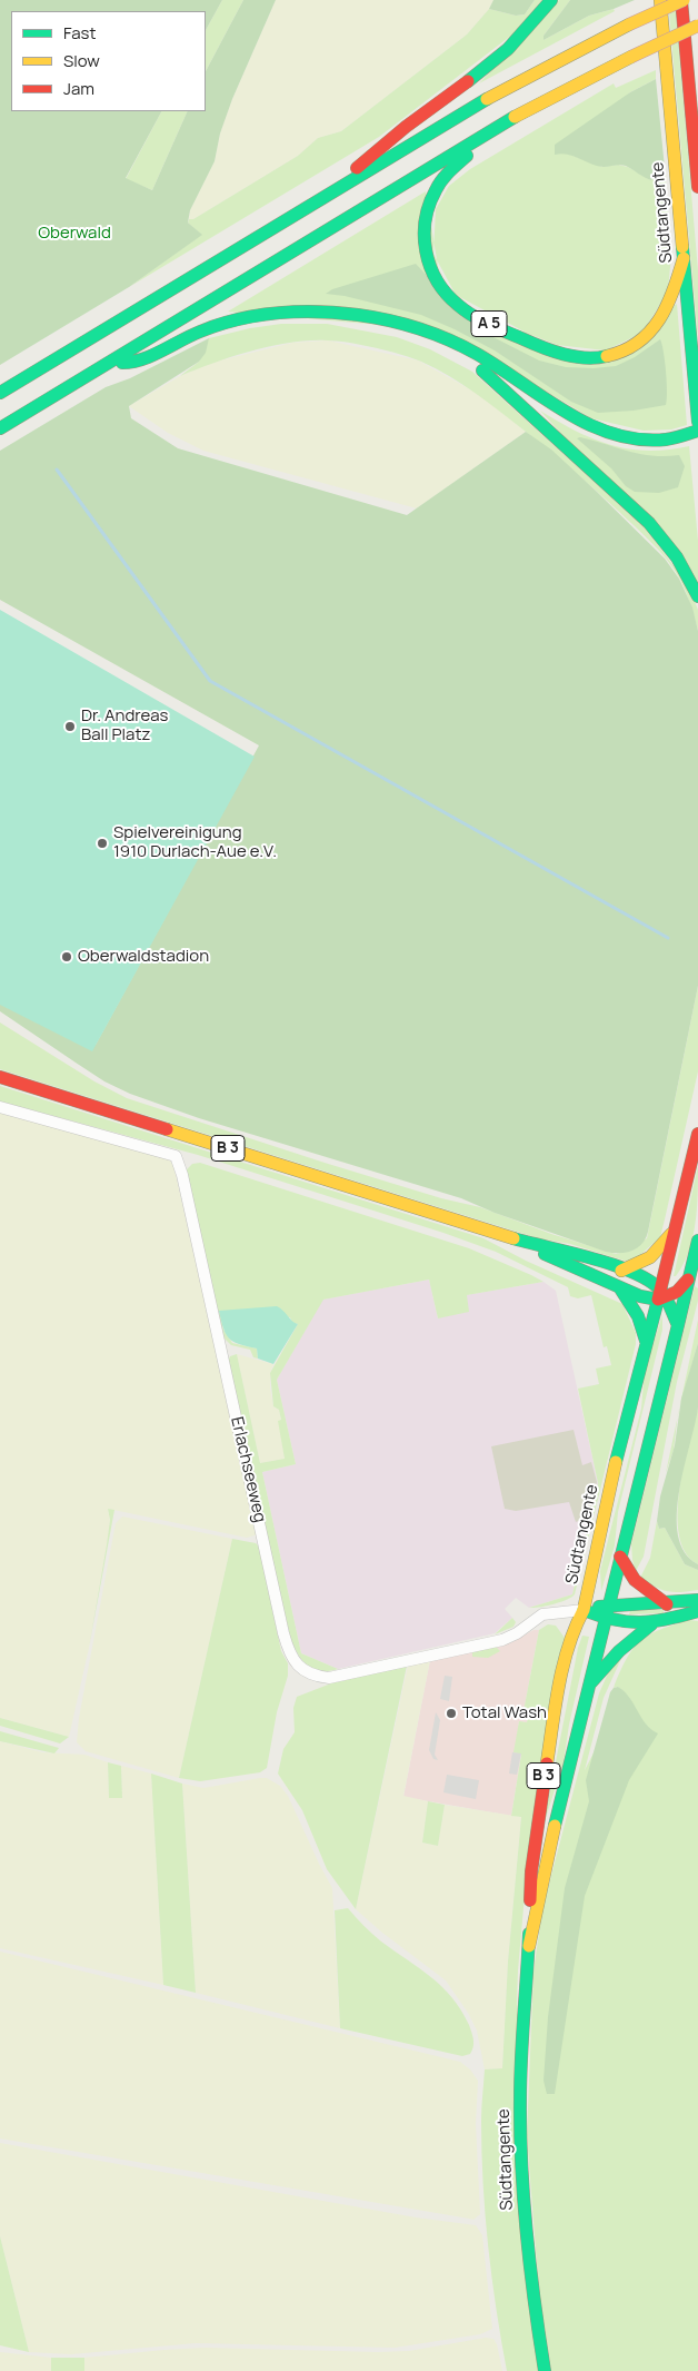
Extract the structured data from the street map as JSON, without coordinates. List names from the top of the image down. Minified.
{"streets":{"main road":["Südtangente","A 5","B 3"],"street":["Erlachseeweg"]},"crossings":[["Südtangente","A 5"],["Südtangente","B 3"],["Südtangente","Erlachseeweg"]],"parks":["Oberwald"],"places":["Dr. Andreas Ball Platz","Spielvereinigung 1910 Durlach-Aue e.V.","Oberwaldstadion","Total Wash"],"legend":["Fast","Slow","Jam"]}
